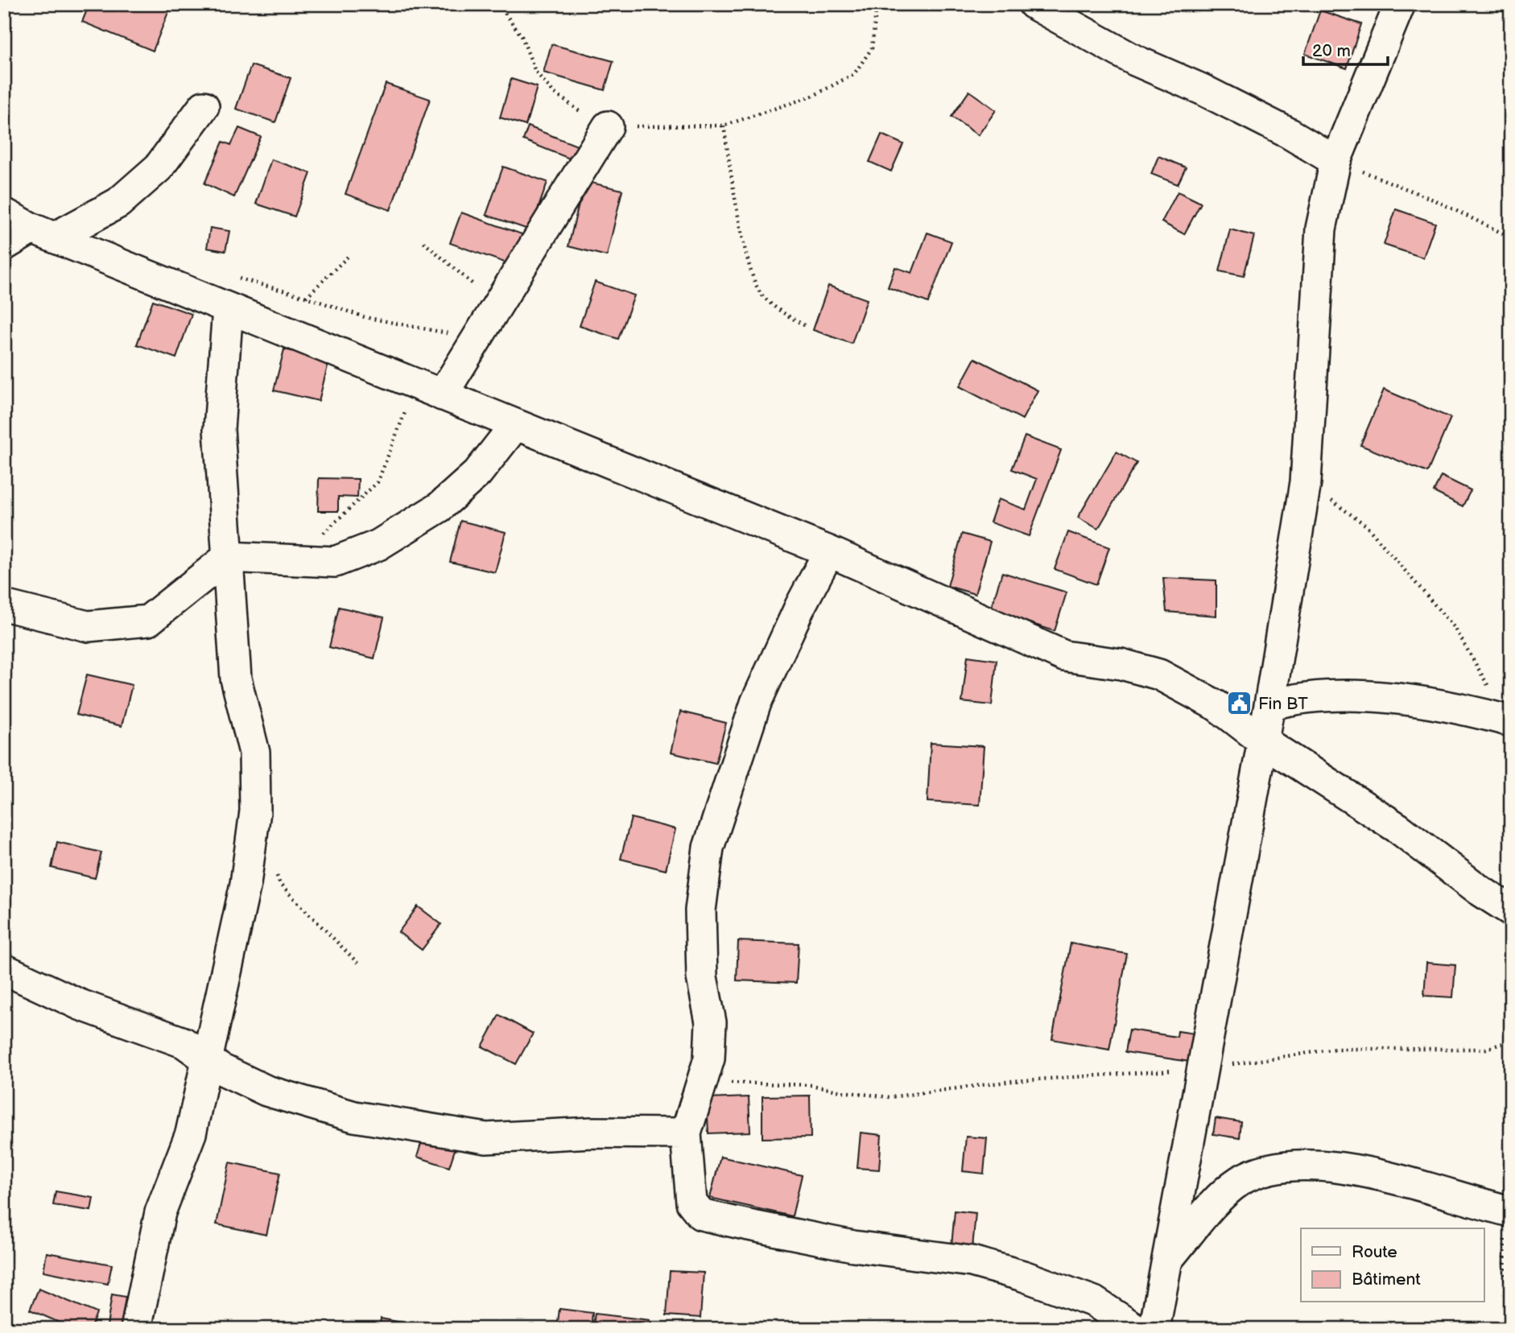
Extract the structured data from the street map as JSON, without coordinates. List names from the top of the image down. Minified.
{"places":{"public building":["Fin BT"]},"legend":["Route","Bâtiment"],"scale_bar":"20 m"}
